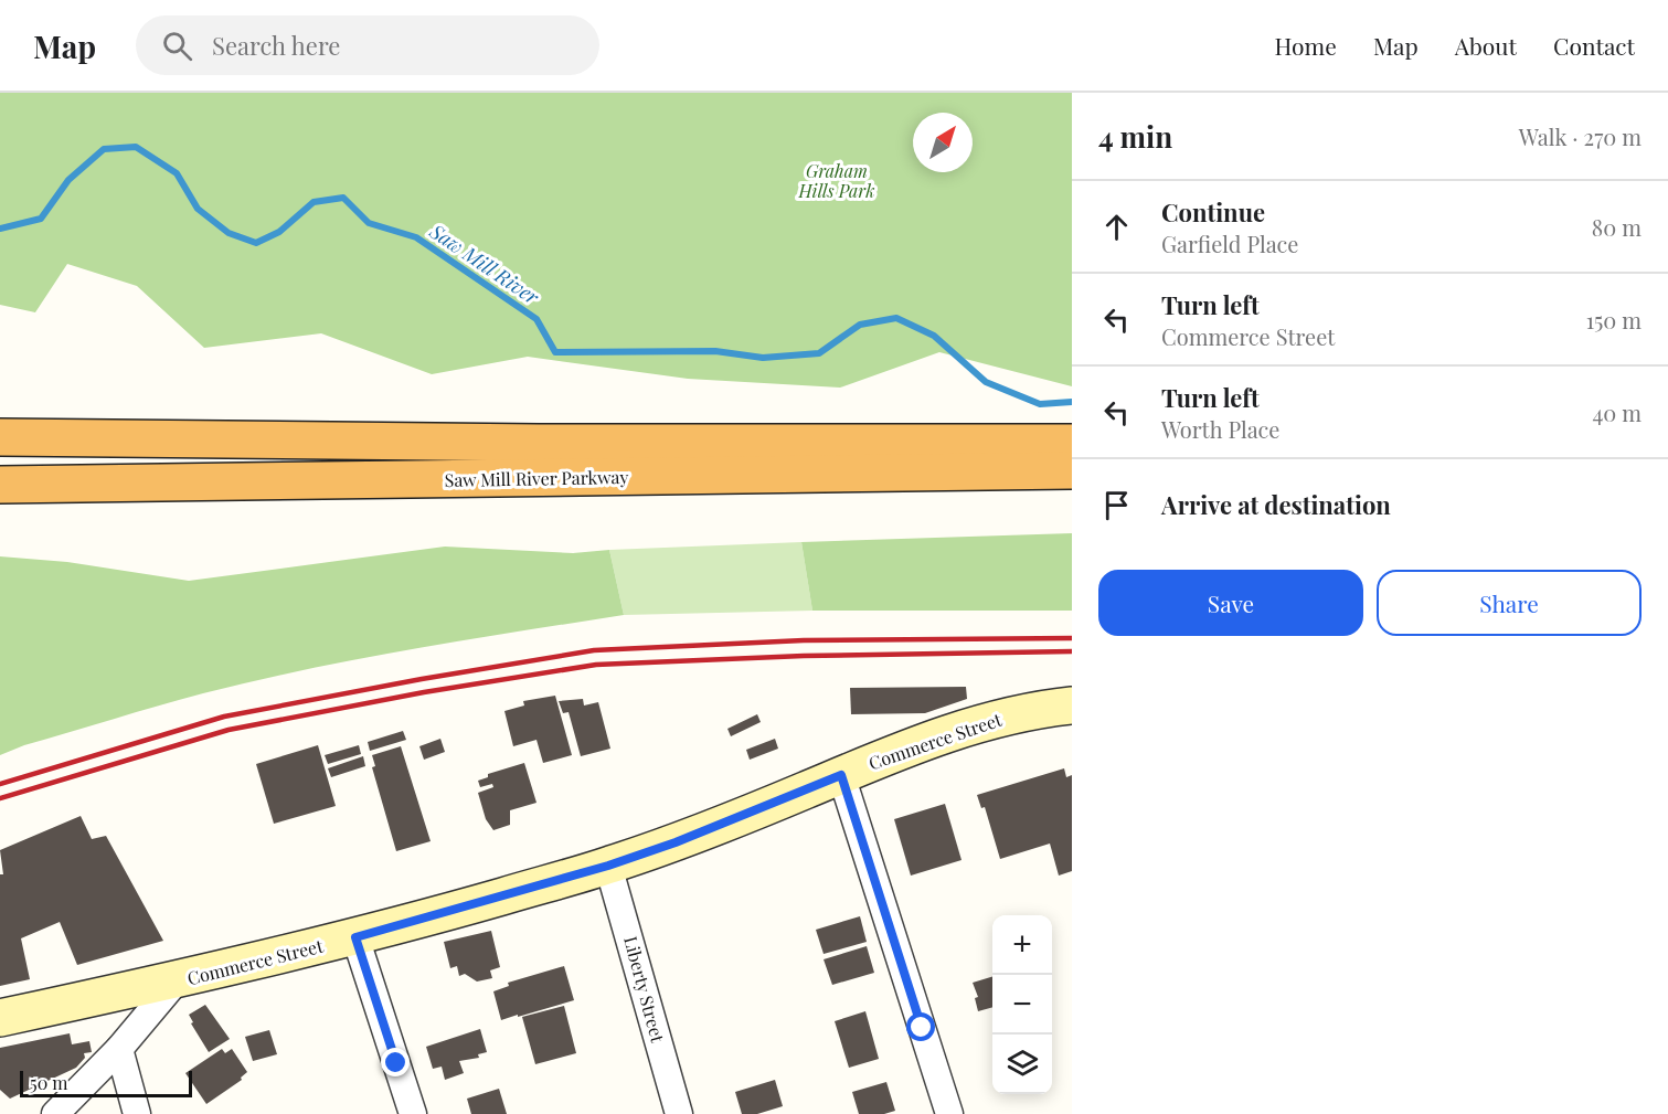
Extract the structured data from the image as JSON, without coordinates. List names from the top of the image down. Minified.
{"streets":{"highway":["Saw Mill River Parkway"],"main road":["Commerce Street"],"street":["Liberty Street"]},"crossings":[["Commerce Street","Liberty Street"]],"water":["Saw Mill River"],"parks":["Graham Hills Park"],"scale_bar":"50 m","north":"top right","page":{"header":"Map","search":"Search here","nav":["Home","Map","About","Contact"],"heading":["4 min","Walk · 270 m"],"list":[["Continue","Garfield Place","80 m"],["Turn left","Commerce Street","150 m"],["Turn left","Worth Place","40 m"],"Arrive at destination"],"buttons":["Save","Share"],"map_buttons":["+","−"],"scale":"50 m"}}
